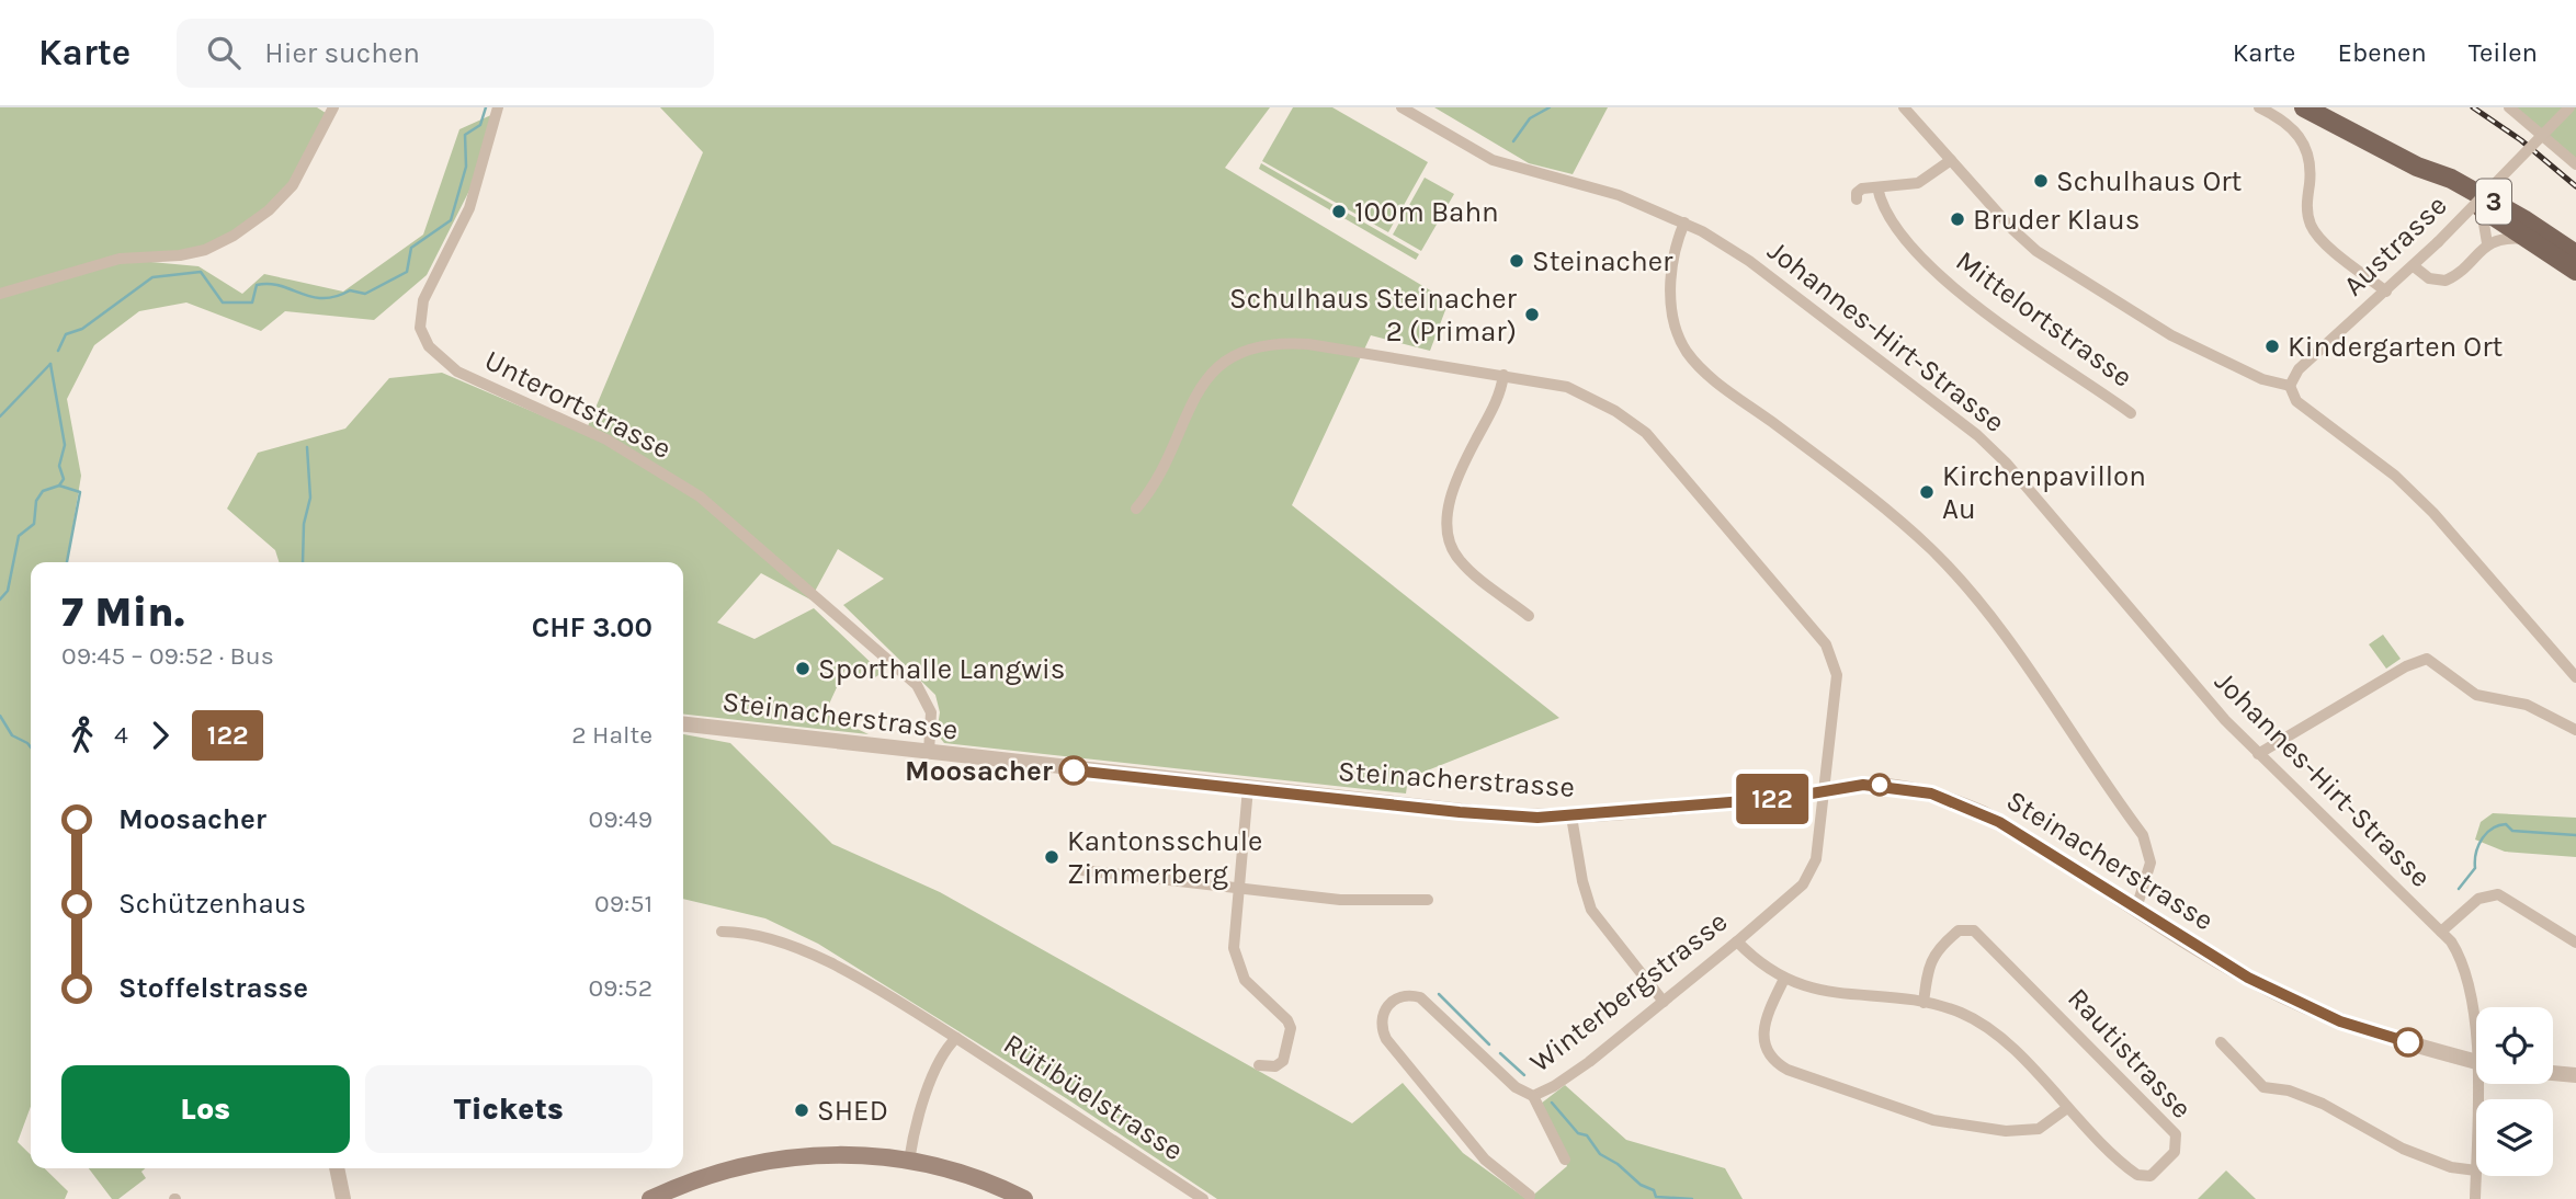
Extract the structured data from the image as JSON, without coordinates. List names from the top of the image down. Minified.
{"streets":{"main road":["3"],"street":["Austrasse","Mittelortstrasse","Johannes-Hirt-Strasse","Unterortstrasse","Steinacherstrasse","Winterbergstrasse","Rautistrasse","Rütibüelstrasse"]},"crossings":[["Unterortstrasse","Steinacherstrasse"],["Steinacherstrasse","Winterbergstrasse"]],"places":["Schulhaus Ort","100m Bahn","Bruder Klaus","Steinacher","Schulhaus Steinacher 2 (Primar)","Kindergarten Ort","Kirchenpavillon Au","Sporthalle Langwis","Moosacher","Kantonsschule Zimmerberg","SHED"],"lines":["bus line 122"],"page":{"header":"Karte","search":"Hier suchen","nav":["Karte","Ebenen","Teilen"],"on_map":"122","heading":["7 Min.","09:45 – 09:52 · Bus","CHF 3.00"],"legs":["4","122","2 Halte"],"list":[{"name":"Moosacher","value":"09:49"},{"name":"Schützenhaus","value":"09:51"},{"name":"Stoffelstrasse","value":"09:52"}],"buttons":["Los","Tickets"]}}
